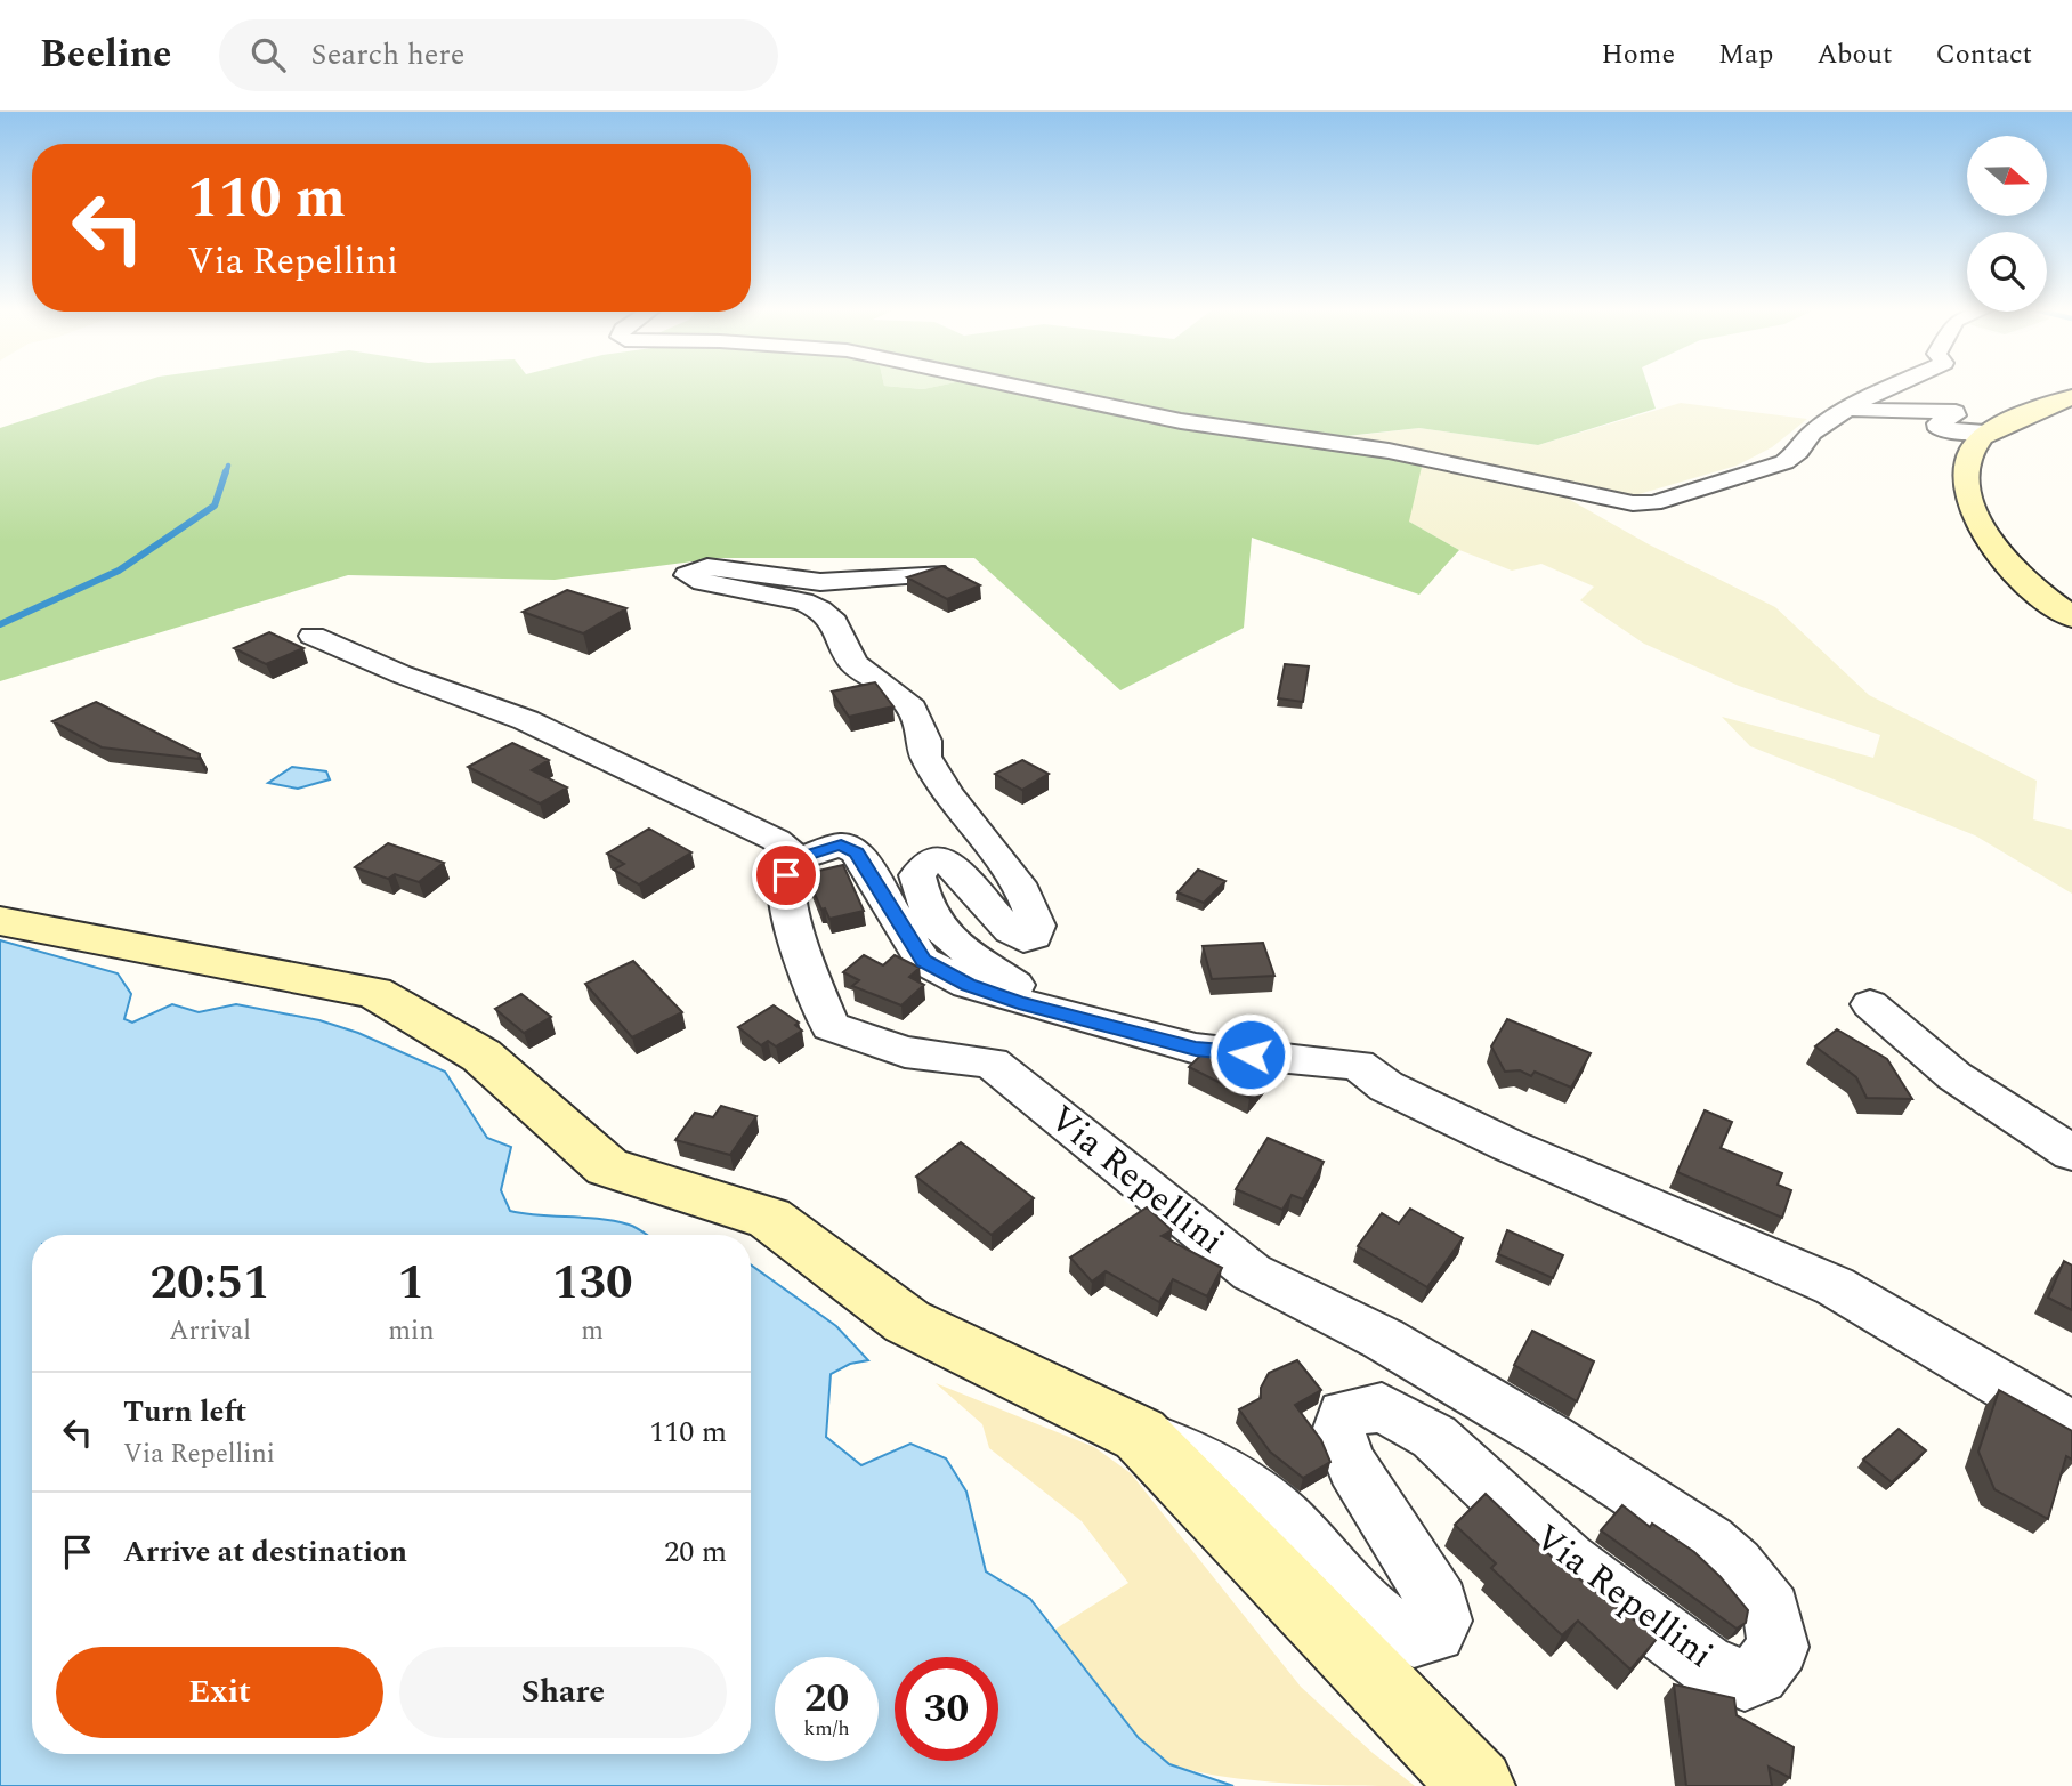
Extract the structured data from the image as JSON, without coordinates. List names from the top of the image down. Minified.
{"streets":{"street":["Via Repellini"]},"north":"right","page":{"header":"Beeline","search":"Search here","nav":["Home","Map","About","Contact"],"turn":["110 m","Via Repellini"],"eta":["20:51","Arrival","1","min","130","m"],"list":[{"name":"Turn left","note":"Via Repellini","value":"110 m"},{"name":"Arrive at destination","value":"20 m"}],"buttons":["Exit","Share"],"speed":"20 km/h","limit":"30"}}
